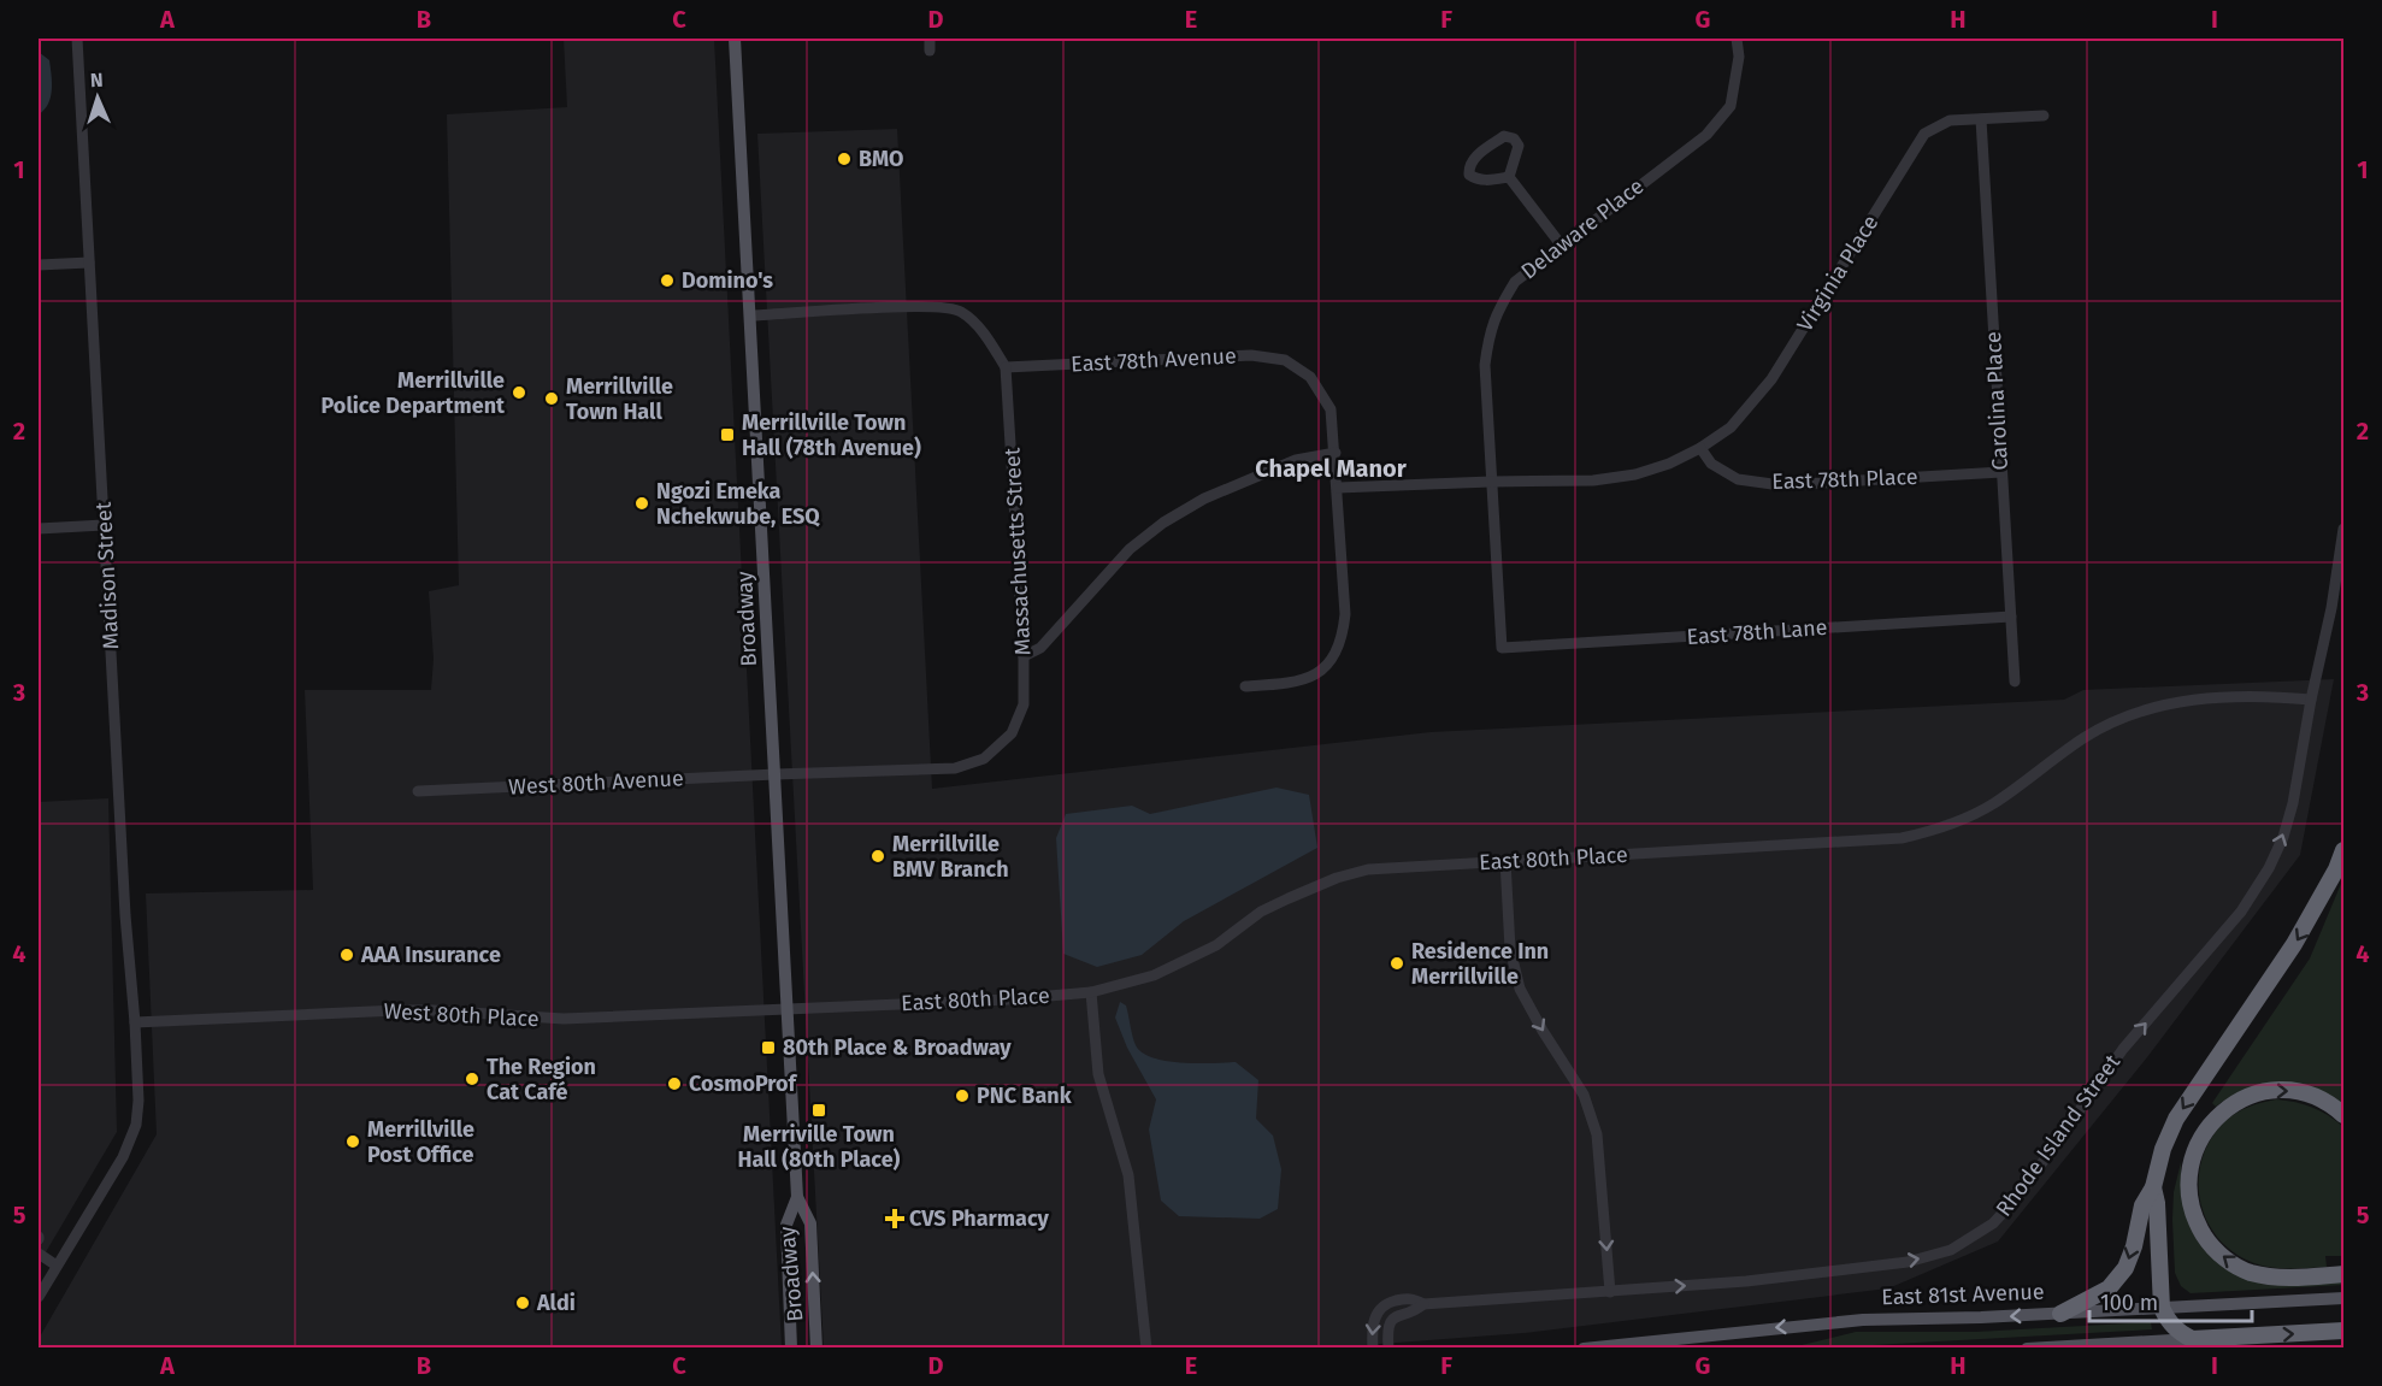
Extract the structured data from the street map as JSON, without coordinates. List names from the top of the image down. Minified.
{"streets":{"main road":["Broadway","East 81st Avenue"],"street":["Delaware Place","Virginia Place","East 78th Avenue","Carolina Place","East 78th Place","Massachusetts Street","Madison Street","East 78th Lane","West 80th Avenue","East 80th Place","West 80th Place","Rhode Island Street"]},"crossings":[["Delaware Place","East 78th Lane"],["Virginia Place","Carolina Place"],["Virginia Place","East 78th Place"],["East 78th Avenue","Massachusetts Street"],["Carolina Place","East 78th Place"],["Carolina Place","East 78th Lane"],["Massachusetts Street","Broadway"],["Massachusetts Street","West 80th Avenue"],["Madison Street","West 80th Place"],["Broadway","West 80th Avenue"],["Broadway","East 80th Place"],["Broadway","West 80th Place"],["East 80th Place","West 80th Place"],["East 80th Place","Rhode Island Street"]],"one_way":["East 81st Avenue"],"districts":["Chapel Manor"],"places":{"other":["BMO","Domino's","Merrillville Police Department","Merrillville Town Hall","Ngozi Emeka Nchekwube, ESQ","Merrillville BMV Branch","AAA Insurance","Residence Inn Merrillville","The Region Cat Café","CosmoProf","PNC Bank","Merrillville Post Office","Aldi"],"transit":["Merrillville Town Hall (78th Avenue)","80th Place & Broadway","Merriville Town Hall (80th Place)"],"health":["CVS Pharmacy"]},"scale_bar":"100 m","north":"top","grid":{"columns":["A","B","C","D","E","F","G","H","I"],"rows":["1","2","3","4","5"]}}
